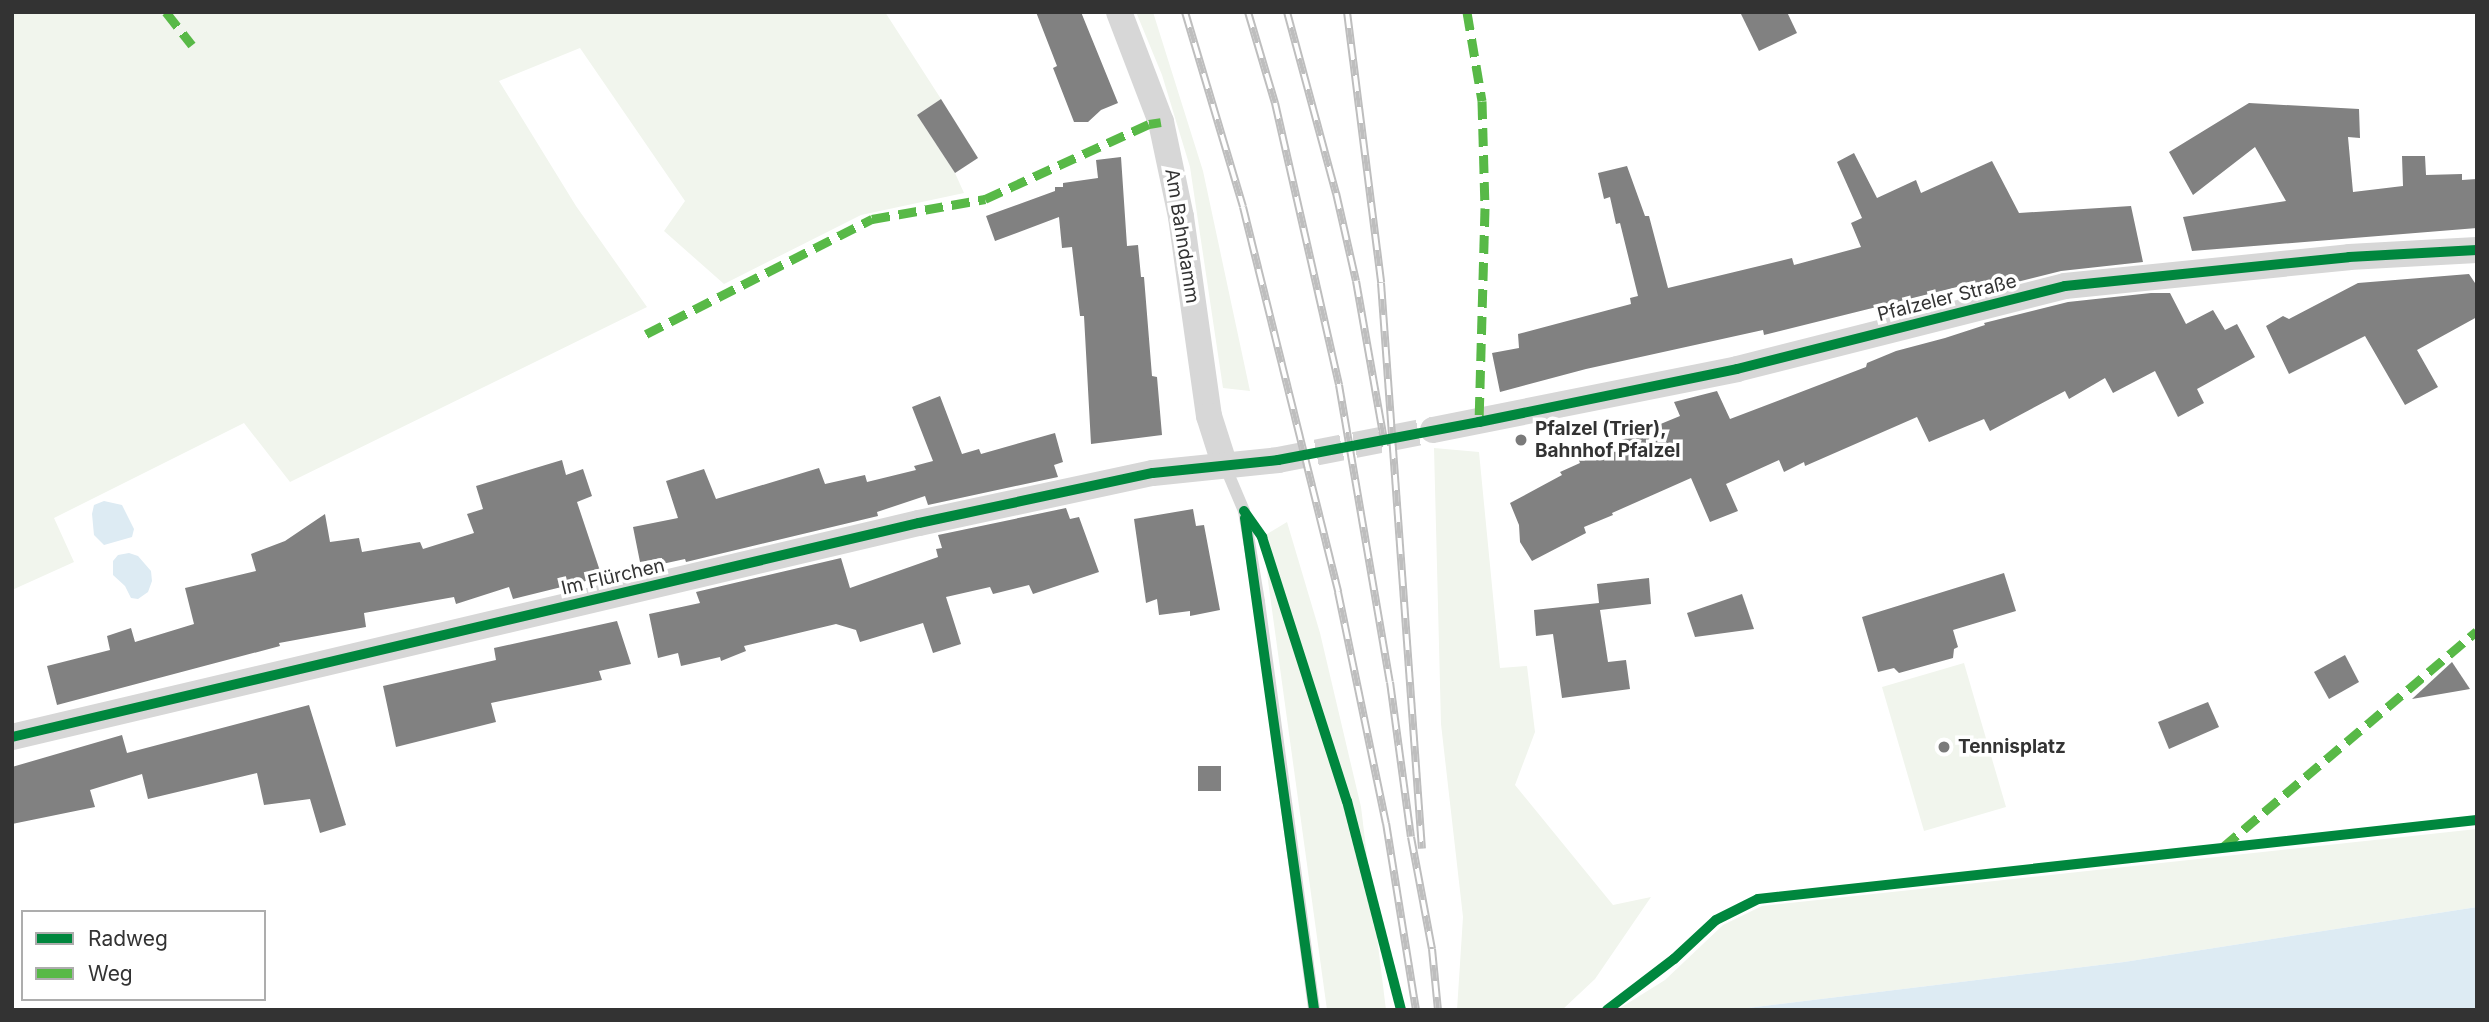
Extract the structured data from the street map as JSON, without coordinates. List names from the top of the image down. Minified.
{"streets":{"street":["Am Bahndamm","Pfalzeler Straße","Im Flürchen"]},"crossings":[["Am Bahndamm","Im Flürchen"]],"places":["Pfalzel (Trier), Bahnhof Pfalzel","Tennisplatz"],"legend":["Radweg","Weg"]}
